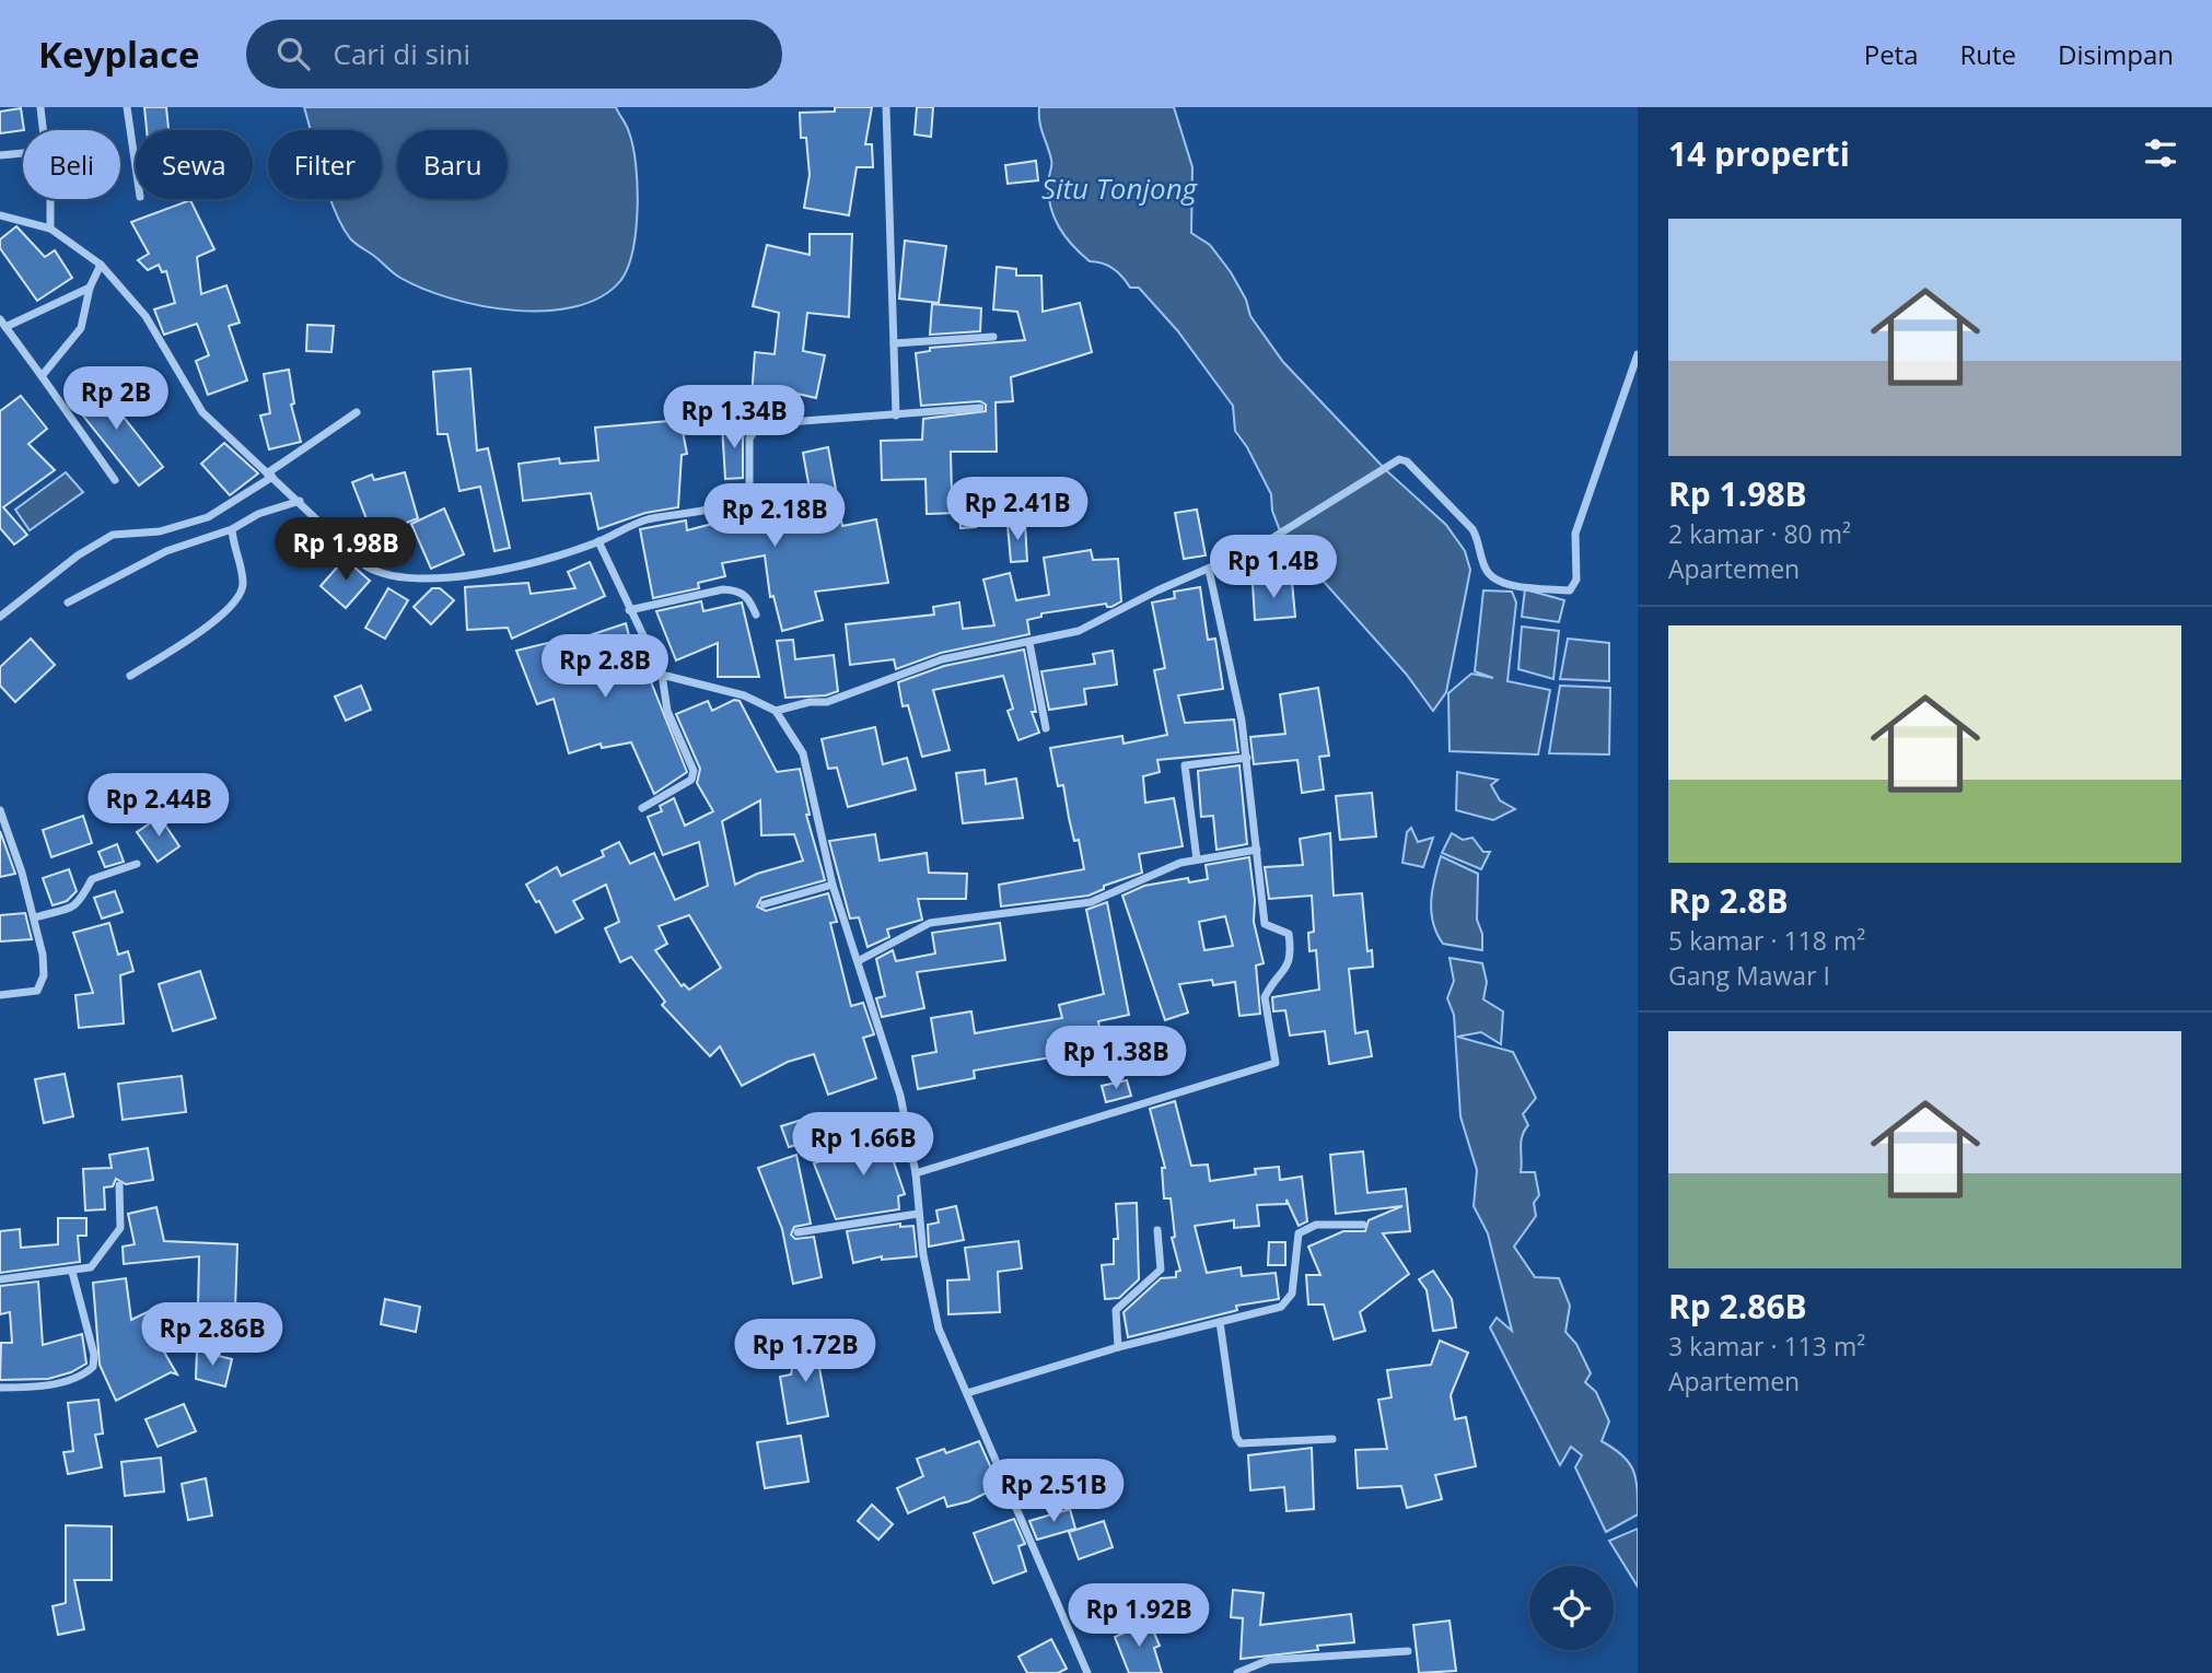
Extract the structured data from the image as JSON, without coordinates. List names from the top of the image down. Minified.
{"water":["Situ Tonjong"],"page":{"header":"Keyplace","search":"Cari di sini","nav":["Peta","Rute","Disimpan"],"heading":"14 properti","chip":["Beli","Sewa","Filter","Baru"],"list":[{"name":"Rp 1.98B","note":"2 kamar · 80 m² · Apartemen"},{"name":"Rp 2.8B","note":"5 kamar · 118 m² · Gang Mawar I"},{"name":"Rp 2.86B","note":"3 kamar · 113 m² · Apartemen"}],"price":["Rp 2B","Rp 1.34B","Rp 2.41B","Rp 2.18B","Rp 1.98B","Rp 1.4B","Rp 2.8B","Rp 2.44B","Rp 1.38B","Rp 1.66B","Rp 2.86B","Rp 1.72B","Rp 2.51B","Rp 1.92B"]}}
